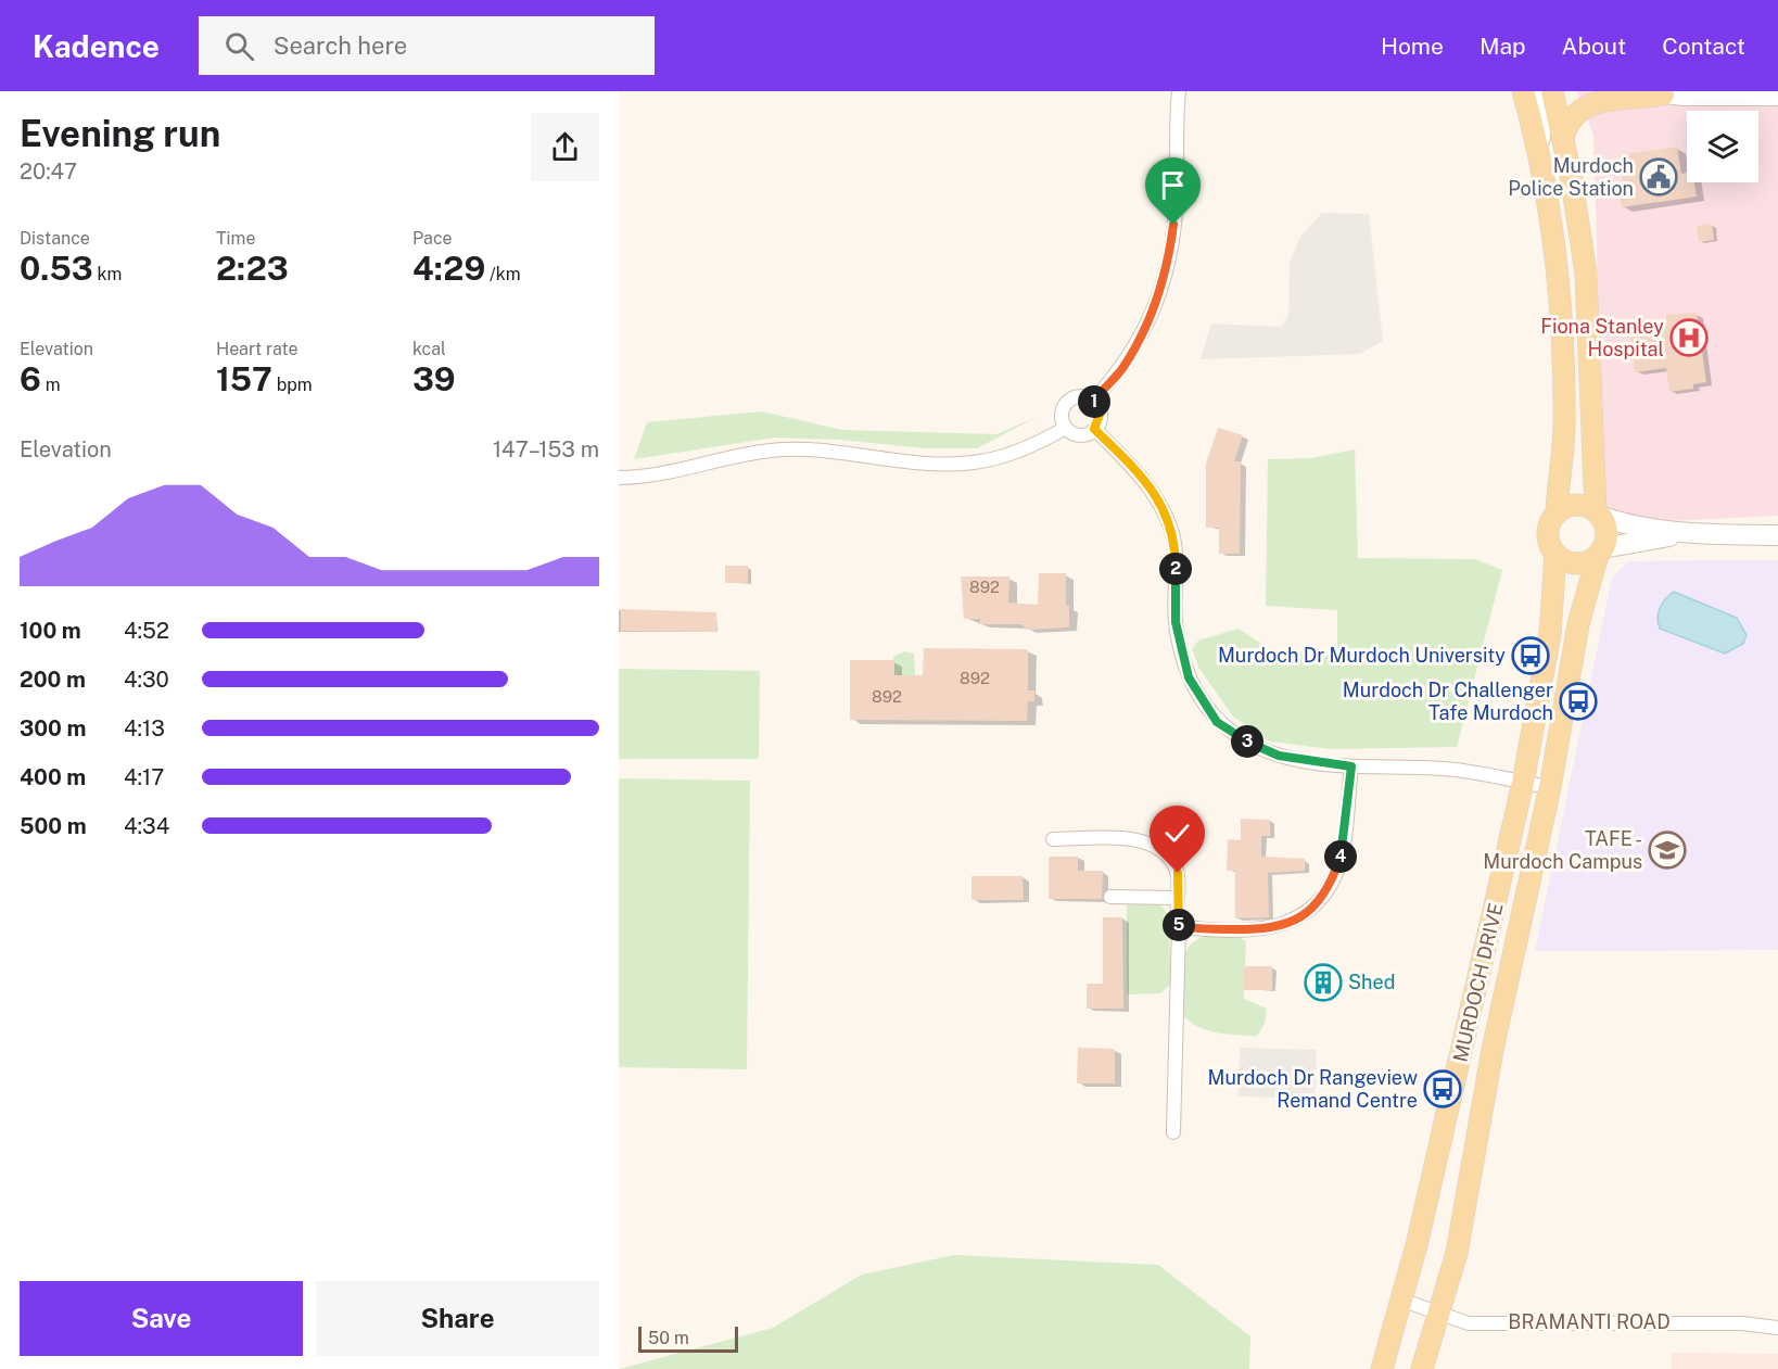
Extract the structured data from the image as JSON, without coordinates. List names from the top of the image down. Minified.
{"streets":{"main road":["MURDOCH DRIVE"],"street":["BRAMANTI ROAD"]},"crossings":[["MURDOCH DRIVE","BRAMANTI ROAD"]],"places":{"public building":["Murdoch Police Station"],"hospital":["Fiona Stanley Hospital"],"bus stop":["Murdoch Dr Murdoch University","Murdoch Dr Challenger Tafe Murdoch","Murdoch Dr Rangeview Remand Centre"],"school or university":["TAFE - Murdoch Campus"],"building":["Shed"]},"house_numbers":["892","892","892"],"scale_bar":"50 m","page":{"header":"Kadence","search":"Search here","nav":["Home","Map","About","Contact"],"heading":["Evening run","20:47"],"stats":[["Distance","0.53 km"],["Time","2:23"],["Pace","4:29 /km"],["Elevation","6 m"],["Heart rate","157 bpm"],["kcal","39"]],"pins":["1","2","3","4","5"],"chart":["Elevation","147–153 m"],"list":[{"name":"100 m","note":"4:52"},{"name":"200 m","note":"4:30"},{"name":"300 m","note":"4:13"},{"name":"400 m","note":"4:17"},{"name":"500 m","note":"4:34"}],"buttons":["Save","Share"],"scale":"50 m"}}
